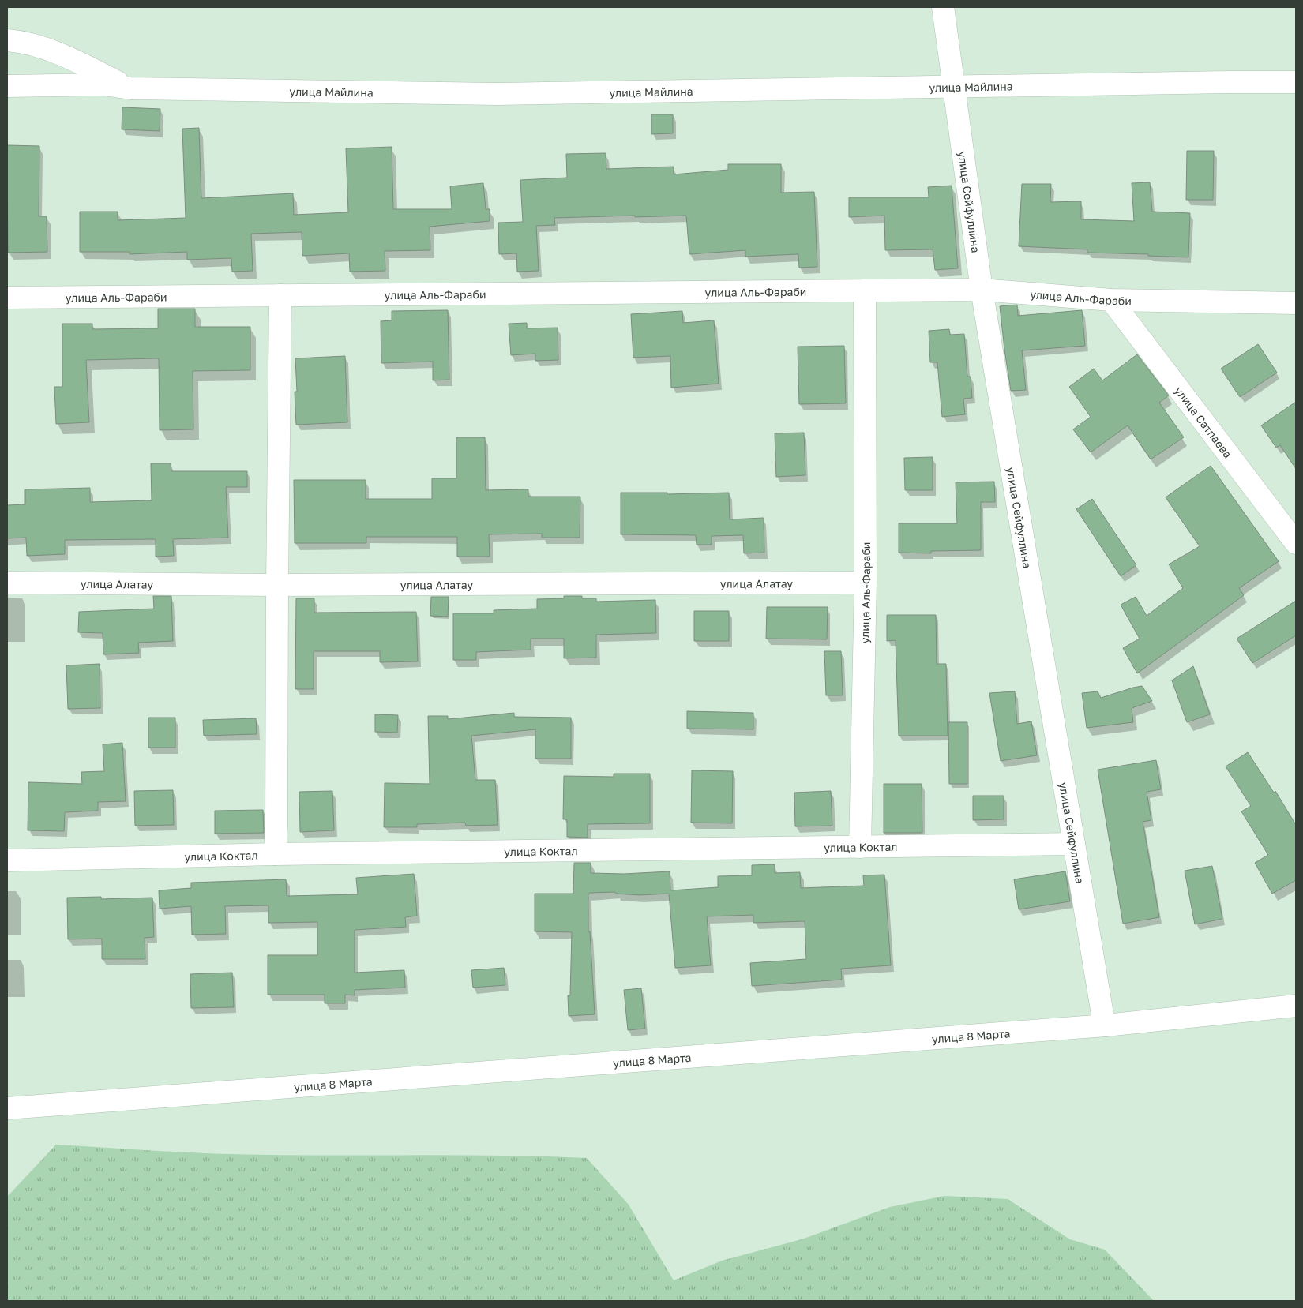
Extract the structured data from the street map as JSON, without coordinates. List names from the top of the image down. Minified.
{"streets":{"street":["улица Майлина","улица Сейфуллина","улица Аль-Фараби","улица Сатпаева","улица Алатау","улица Коктал","улица 8 Марта"]},"crossings":[["улица Майлина","улица Сейфуллина"],["улица Сейфуллина","улица Аль-Фараби"],["улица Сейфуллина","улица Коктал"],["улица Сейфуллина","улица 8 Марта"],["улица Аль-Фараби","улица Сатпаева"],["улица Аль-Фараби","улица Алатау"],["улица Аль-Фараби","улица Коктал"]]}
